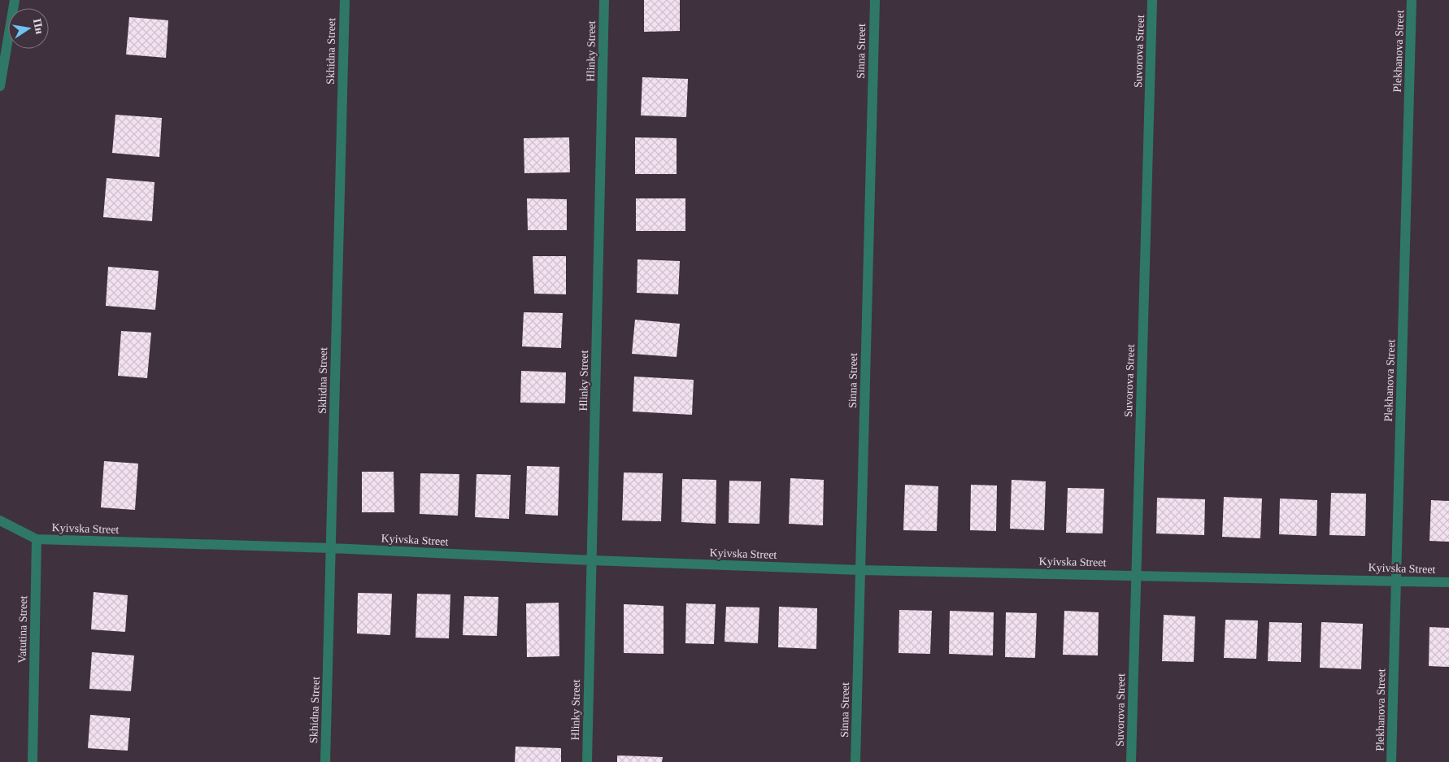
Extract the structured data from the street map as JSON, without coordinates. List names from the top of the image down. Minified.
{"streets":{"street":["Skhidna Street","Hlinky Street","Sinna Street","Suvorova Street","Plekhanova Street","Kyivska Street","Vatutina Street"]},"crossings":[["Skhidna Street","Kyivska Street"],["Hlinky Street","Kyivska Street"],["Sinna Street","Kyivska Street"],["Suvorova Street","Kyivska Street"],["Plekhanova Street","Kyivska Street"],["Kyivska Street","Vatutina Street"]],"north":"right"}
